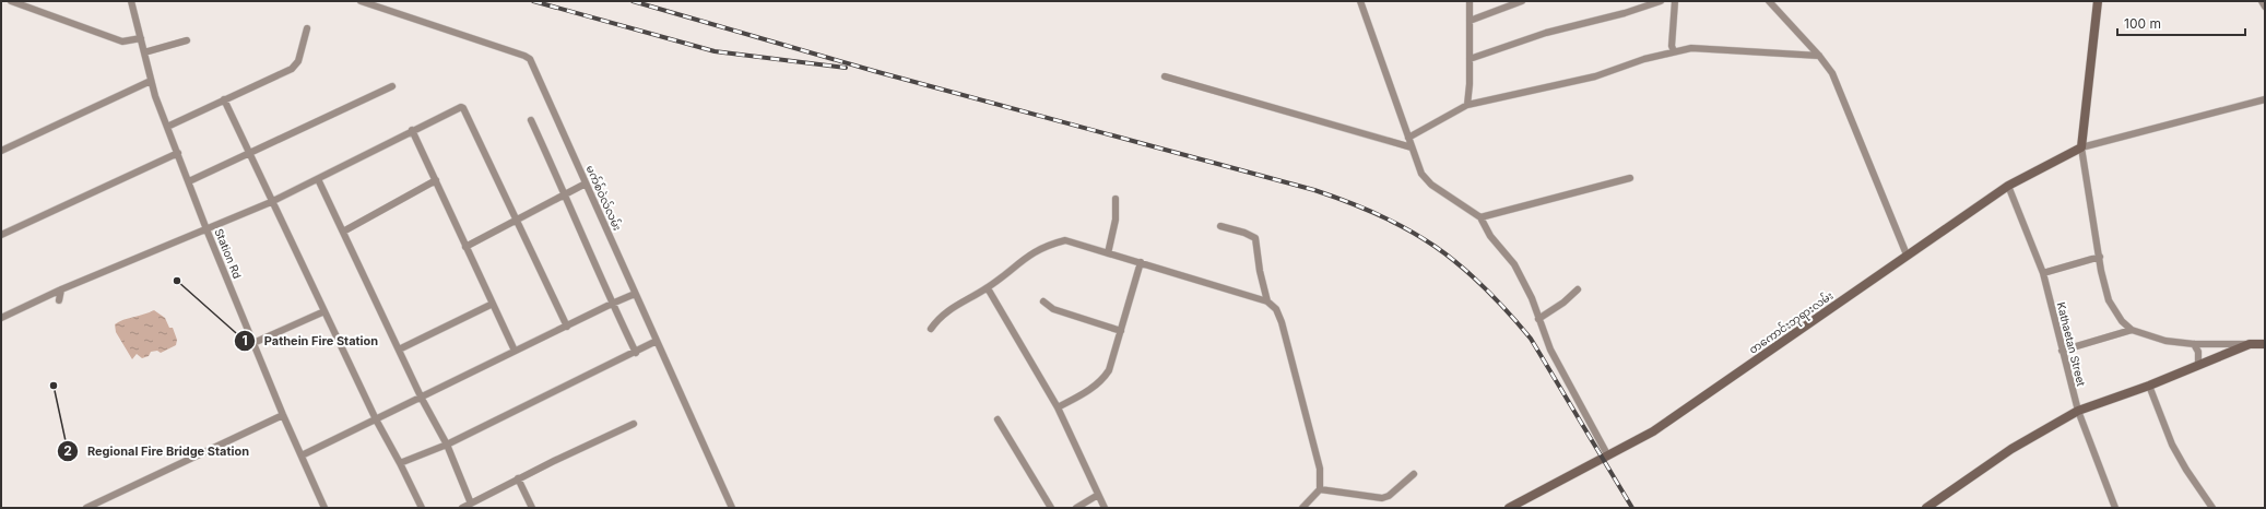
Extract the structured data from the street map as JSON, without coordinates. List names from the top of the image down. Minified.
{"streets":{"main road":["တကောင်းဘုရားလမ်း"],"street":["မက်စ်ဝဲလ်လမ်း","Station Rd","Kathaetan Street"]},"crossings":[["တကောင်းဘုရားလမ်း","Kathaetan Street"]],"places":["Pathein Fire Station","Regional Fire Bridge Station"],"scale_bar":"100 m"}
